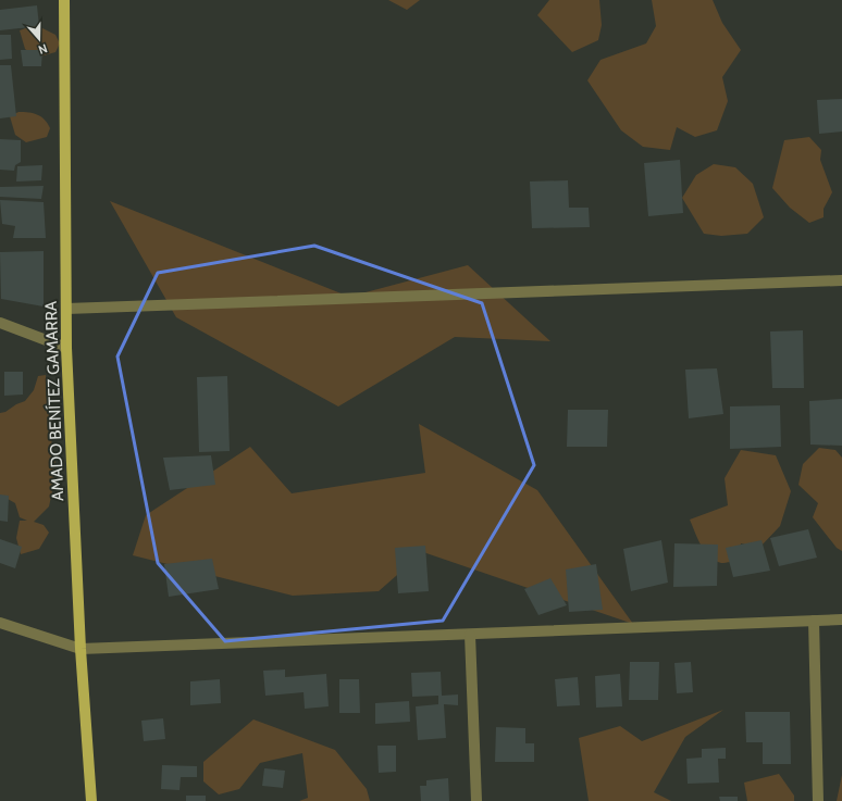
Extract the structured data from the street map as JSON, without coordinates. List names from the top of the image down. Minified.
{"streets":{"main road":["AMADO BENÍTEZ GAMARRA"]},"north":"bottom"}
